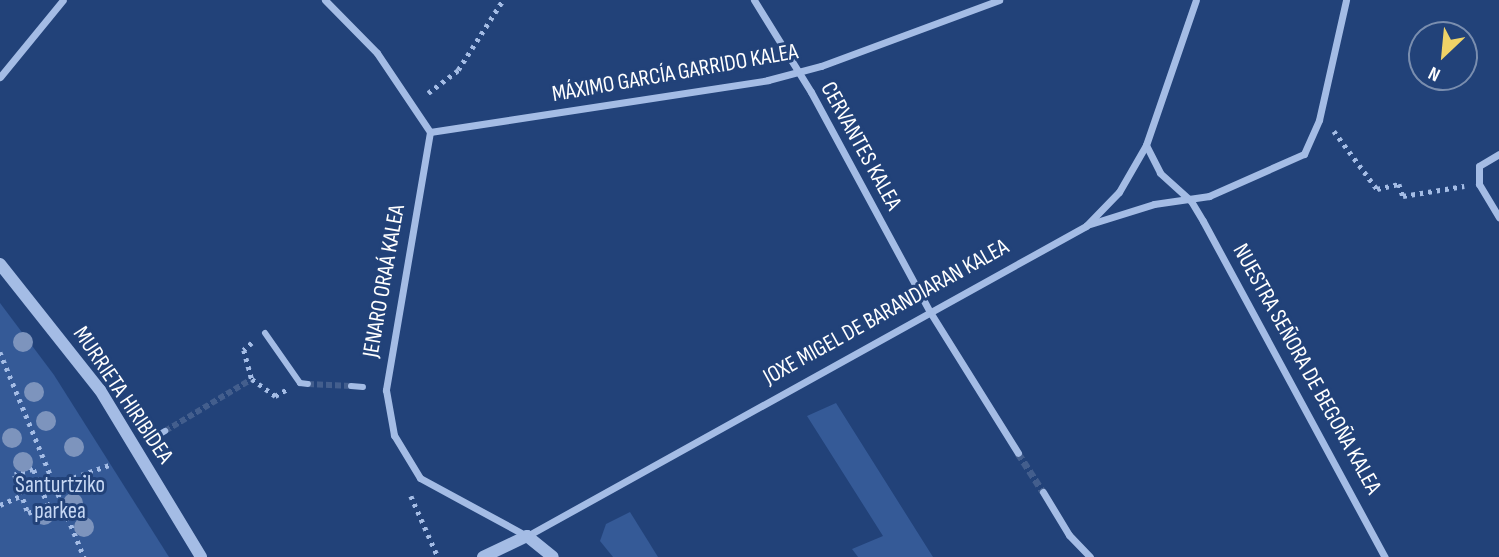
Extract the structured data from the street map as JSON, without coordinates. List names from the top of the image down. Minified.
{"streets":{"street":["MÁXIMO GARCÍA GARRIDO KALEA","CERVANTES KALEA","JENARO ORAÁ KALEA","JOXE MIGEL DE BARANDIARAN KALEA","NUESTRA SEÑORA DE BEGOÑA KALEA","MURRIETA HIRIBIDEA"]},"crossings":[["MÁXIMO GARCÍA GARRIDO KALEA","CERVANTES KALEA"],["MÁXIMO GARCÍA GARRIDO KALEA","JENARO ORAÁ KALEA"],["CERVANTES KALEA","JOXE MIGEL DE BARANDIARAN KALEA"],["JENARO ORAÁ KALEA","JOXE MIGEL DE BARANDIARAN KALEA"],["JOXE MIGEL DE BARANDIARAN KALEA","NUESTRA SEÑORA DE BEGOÑA KALEA"]],"parks":["Santurtziko parkea"],"north":"bottom left"}
